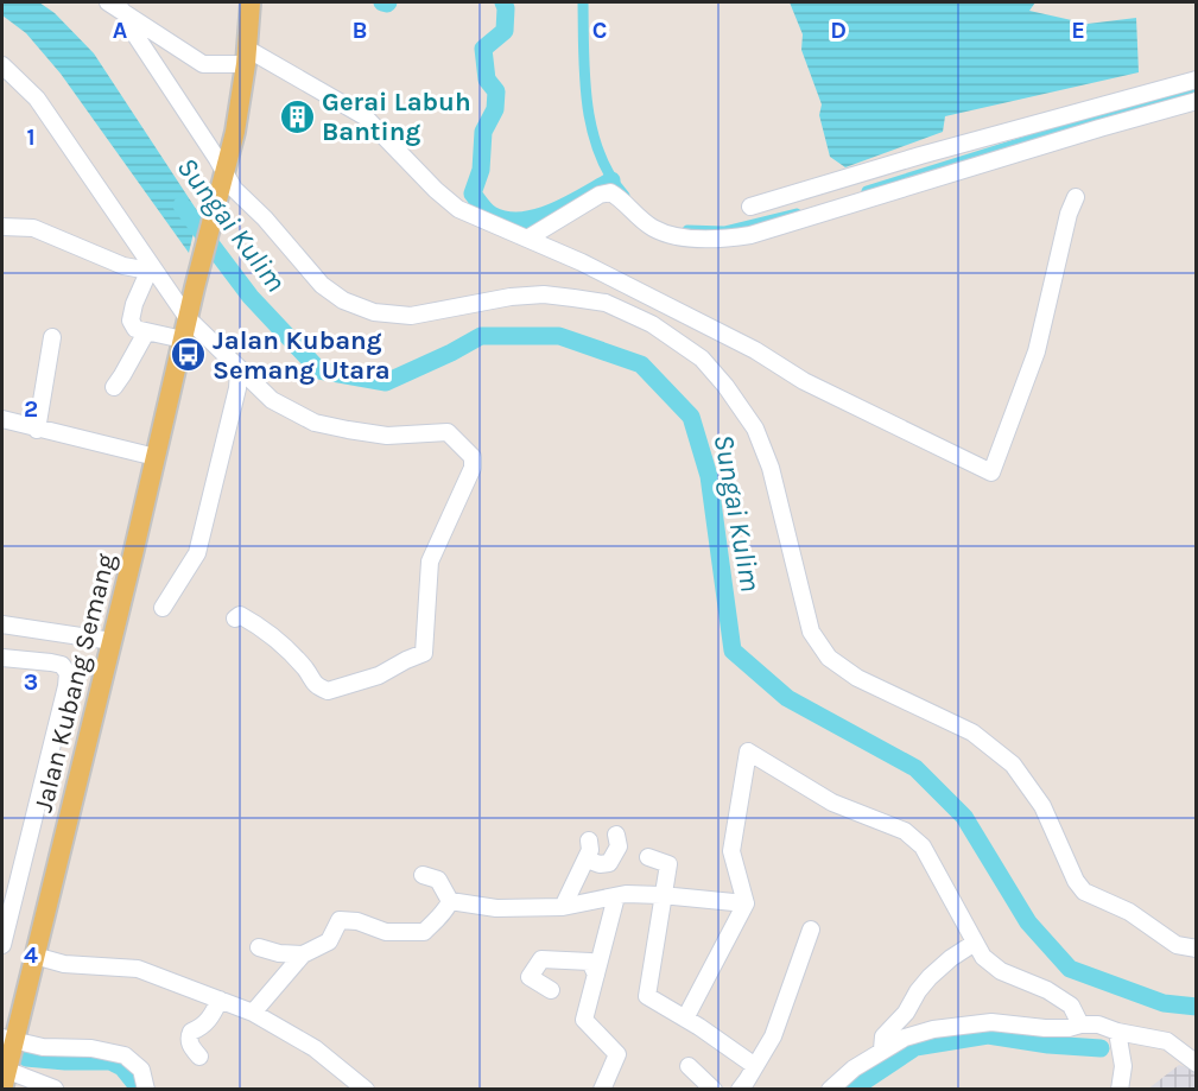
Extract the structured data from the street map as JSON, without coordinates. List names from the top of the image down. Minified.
{"streets":{"main road":["Jalan Kubang Semang"]},"water":["Sungai Kulim"],"places":{"building":["Gerai Labuh Banting"],"bus stop":["Jalan Kubang Semang Utara"]},"grid":{"columns":["A","B","C","D","E"],"rows":["1","2","3","4"]}}
